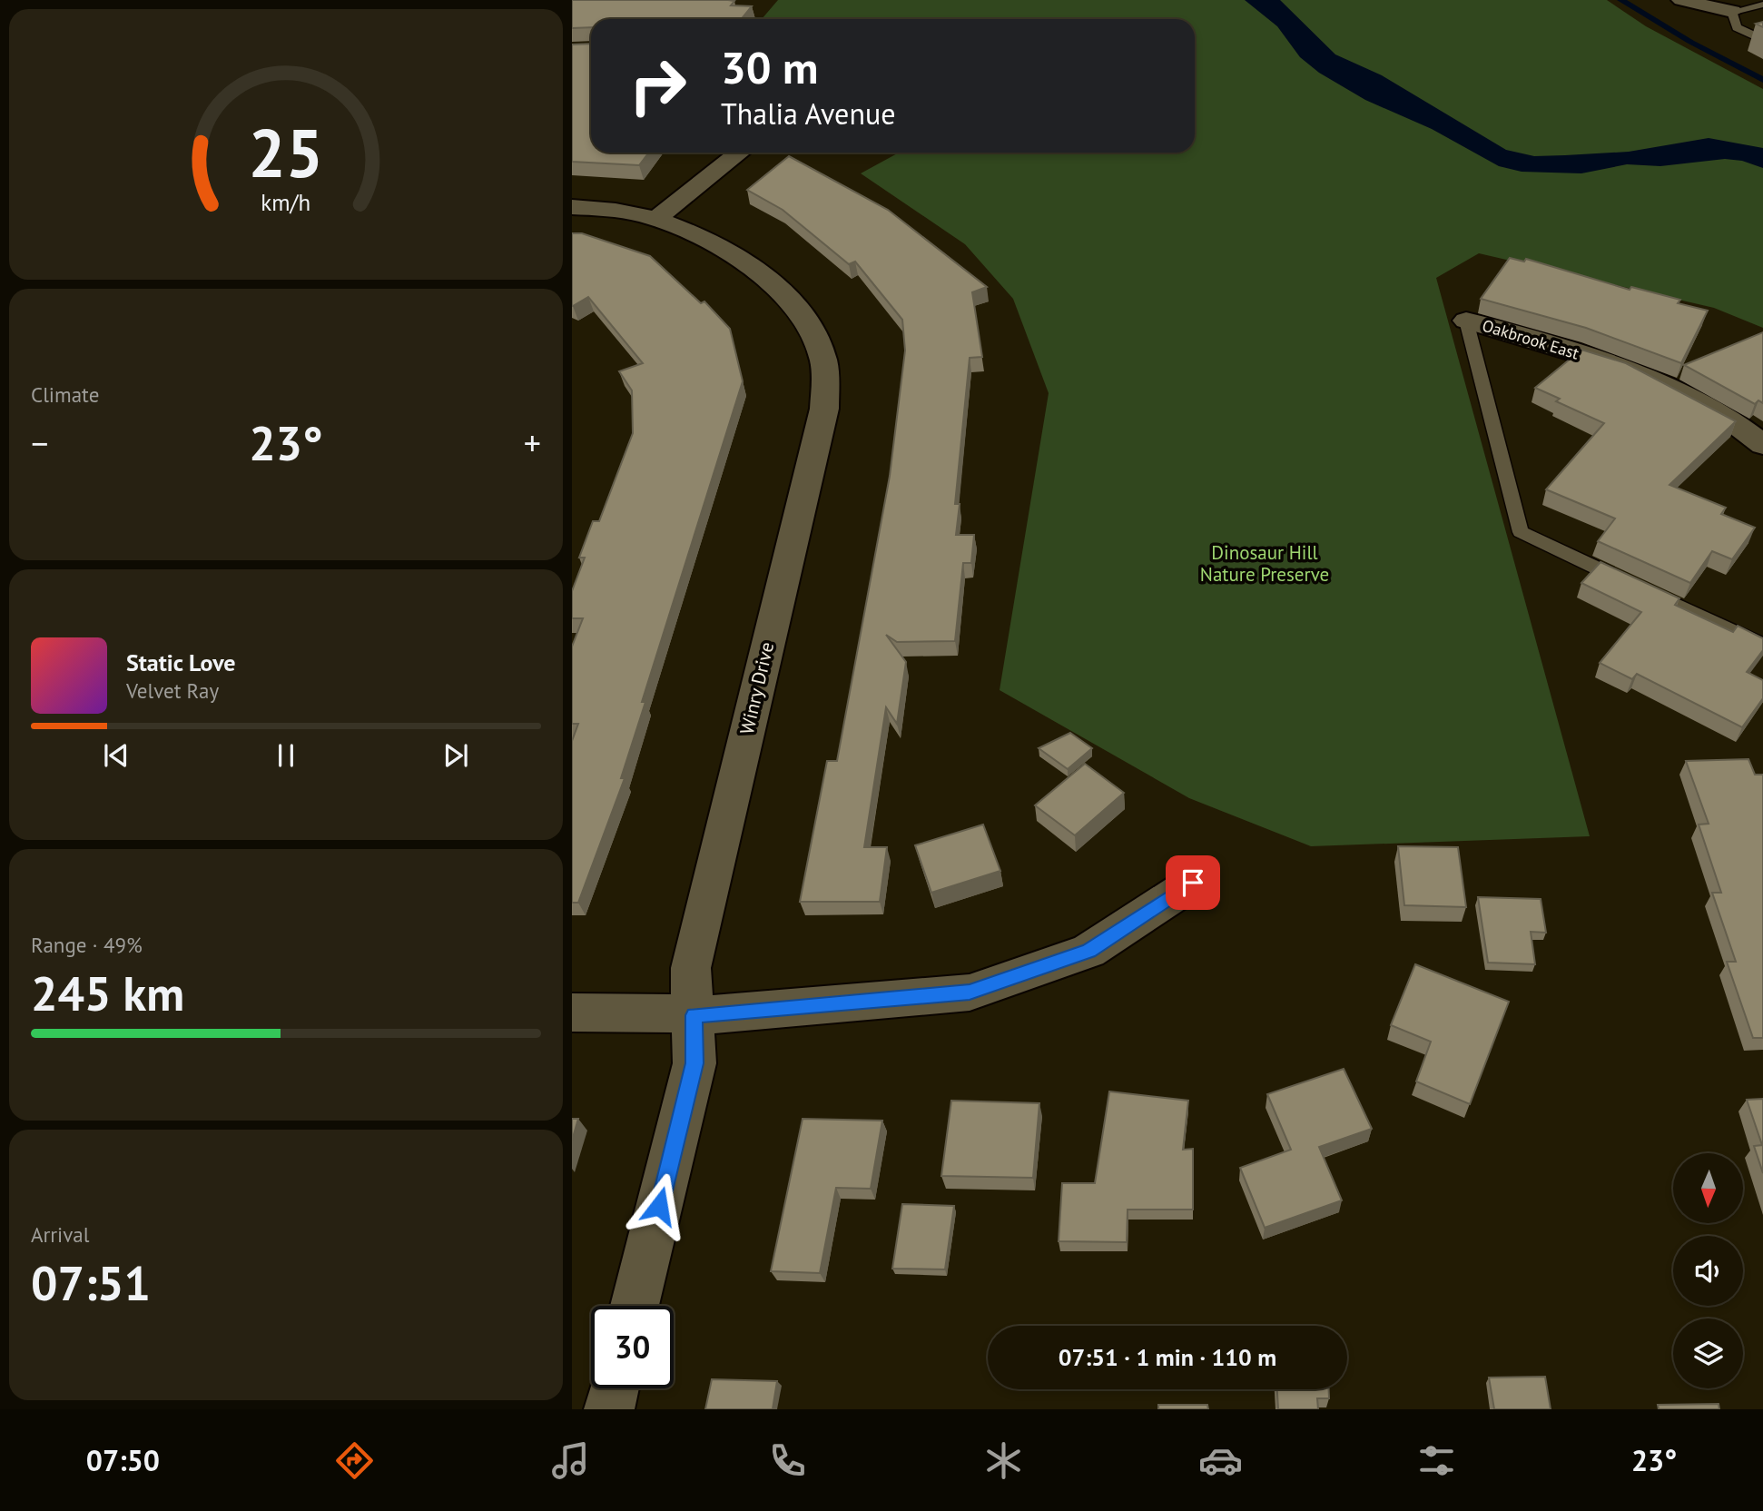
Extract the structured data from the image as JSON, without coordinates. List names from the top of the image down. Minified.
{"streets":{"street":["Oakbrook East","Winry Drive"]},"parks":["Dinosaur Hill Nature Preserve"],"north":"bottom","page":{"turn":["30 m","Thalia Avenue"],"tile":["Climate",["Range · 49%","245 km"],["Arrival","07:51"]],"heat":["−","23°","+"],"song":["Static Love","Velvet Ray"],"limit":"30","trip":"07:51 · 1 min · 110 m","tabs":["07:50","23°"],"gauge":["25","km/h"]}}
